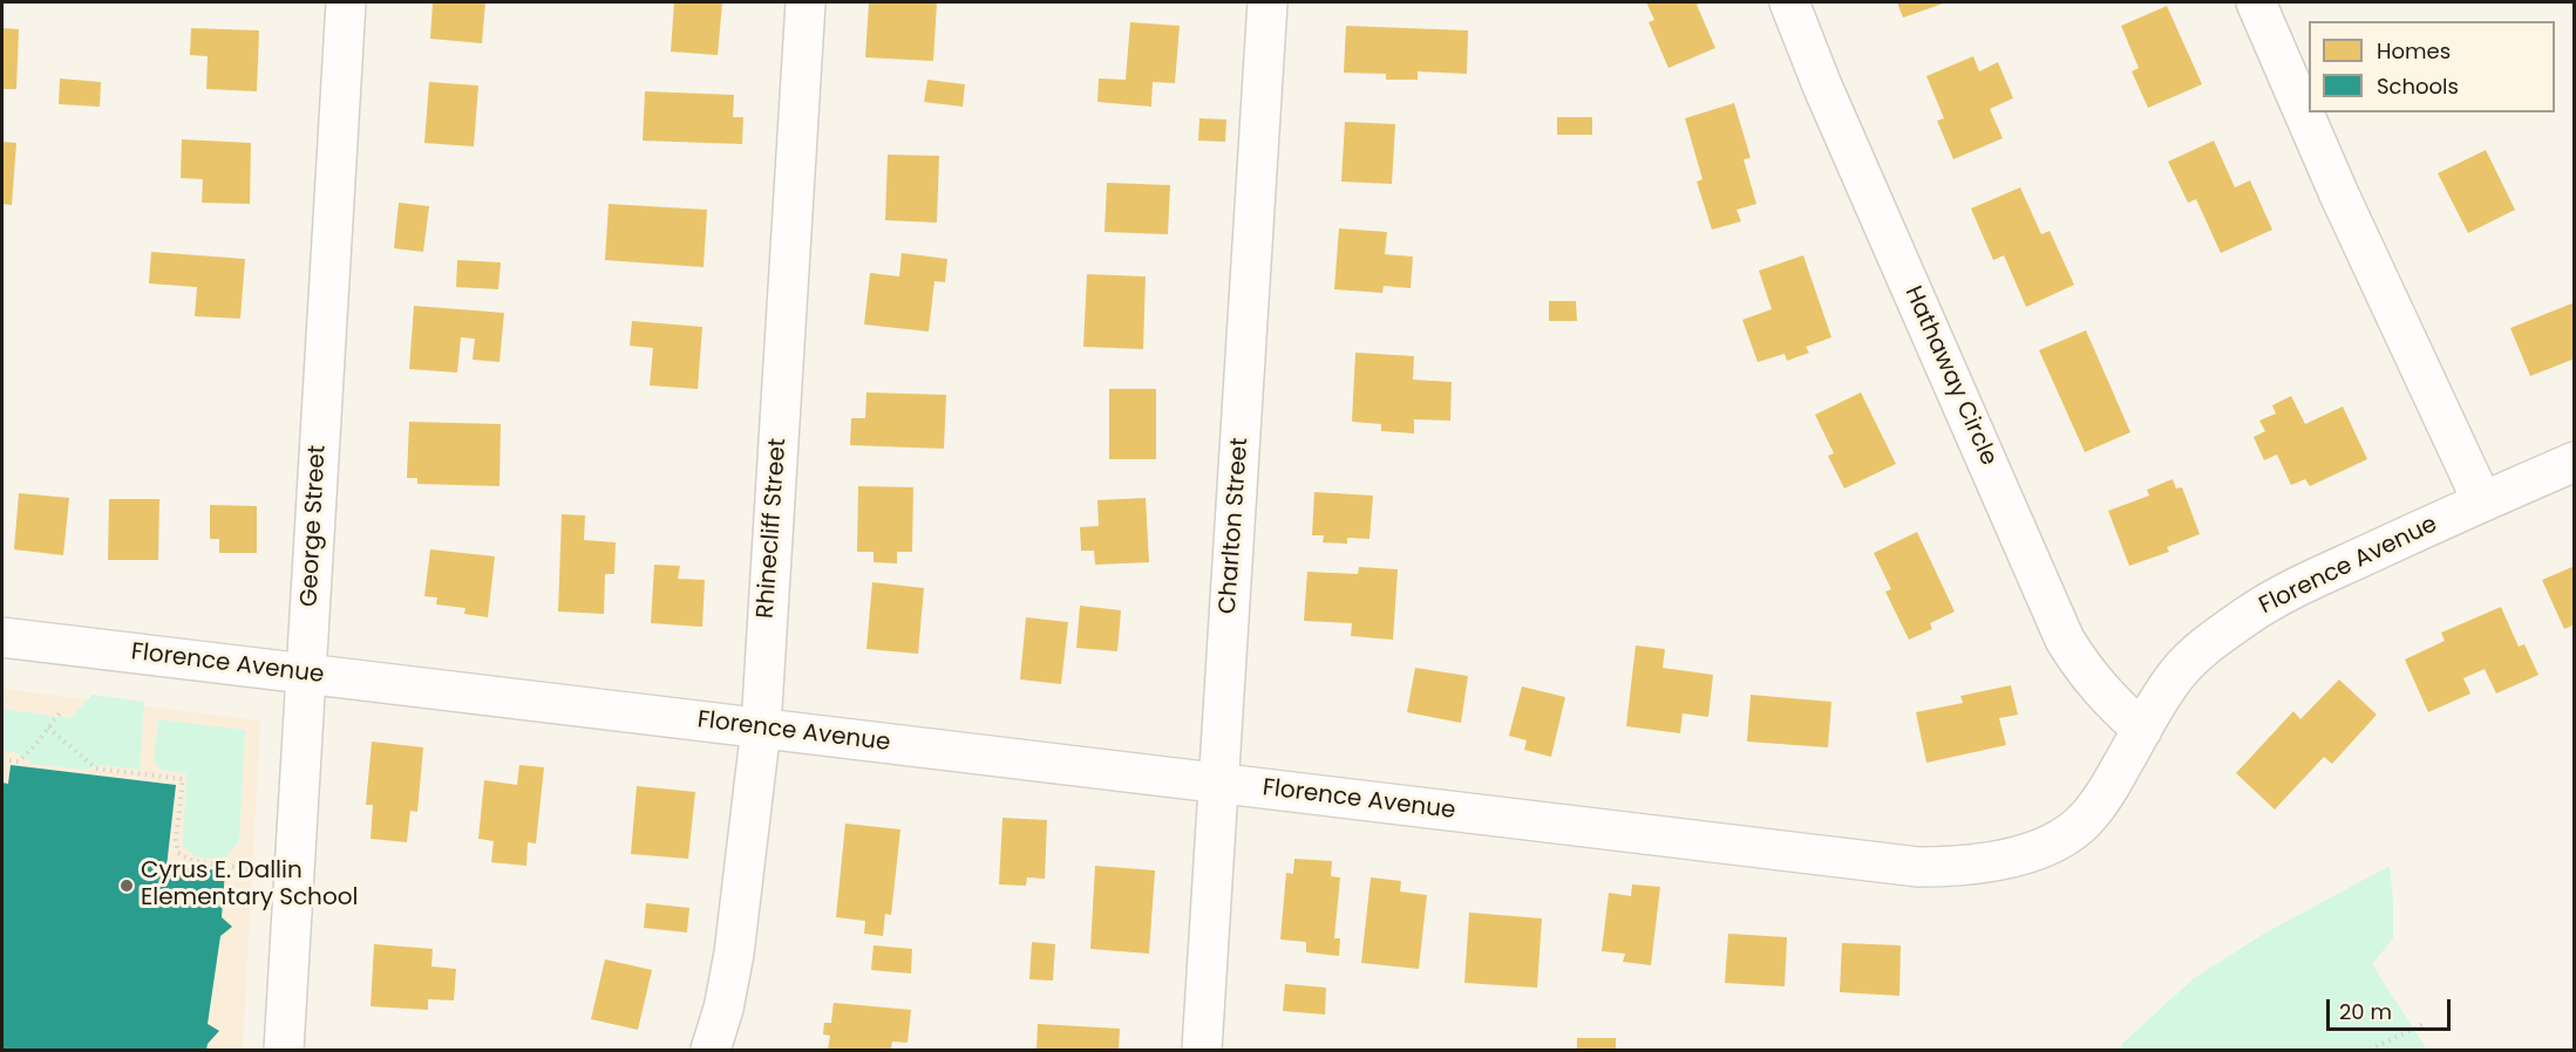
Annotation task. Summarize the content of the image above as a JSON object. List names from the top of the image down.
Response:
{
  "streets": {
    "street": [
      "Hathaway Circle",
      "George Street",
      "Charlton Street",
      "Rhinecliff Street",
      "Florence Avenue"
    ]
  },
  "crossings": [
    ["Hathaway Circle", "Florence Avenue"],
    ["George Street", "Florence Avenue"],
    ["Charlton Street", "Florence Avenue"],
    ["Rhinecliff Street", "Florence Avenue"]
  ],
  "places": ["Cyrus E. Dallin Elementary School"],
  "legend": ["Homes", "Schools"],
  "scale_bar": "20 m"
}
